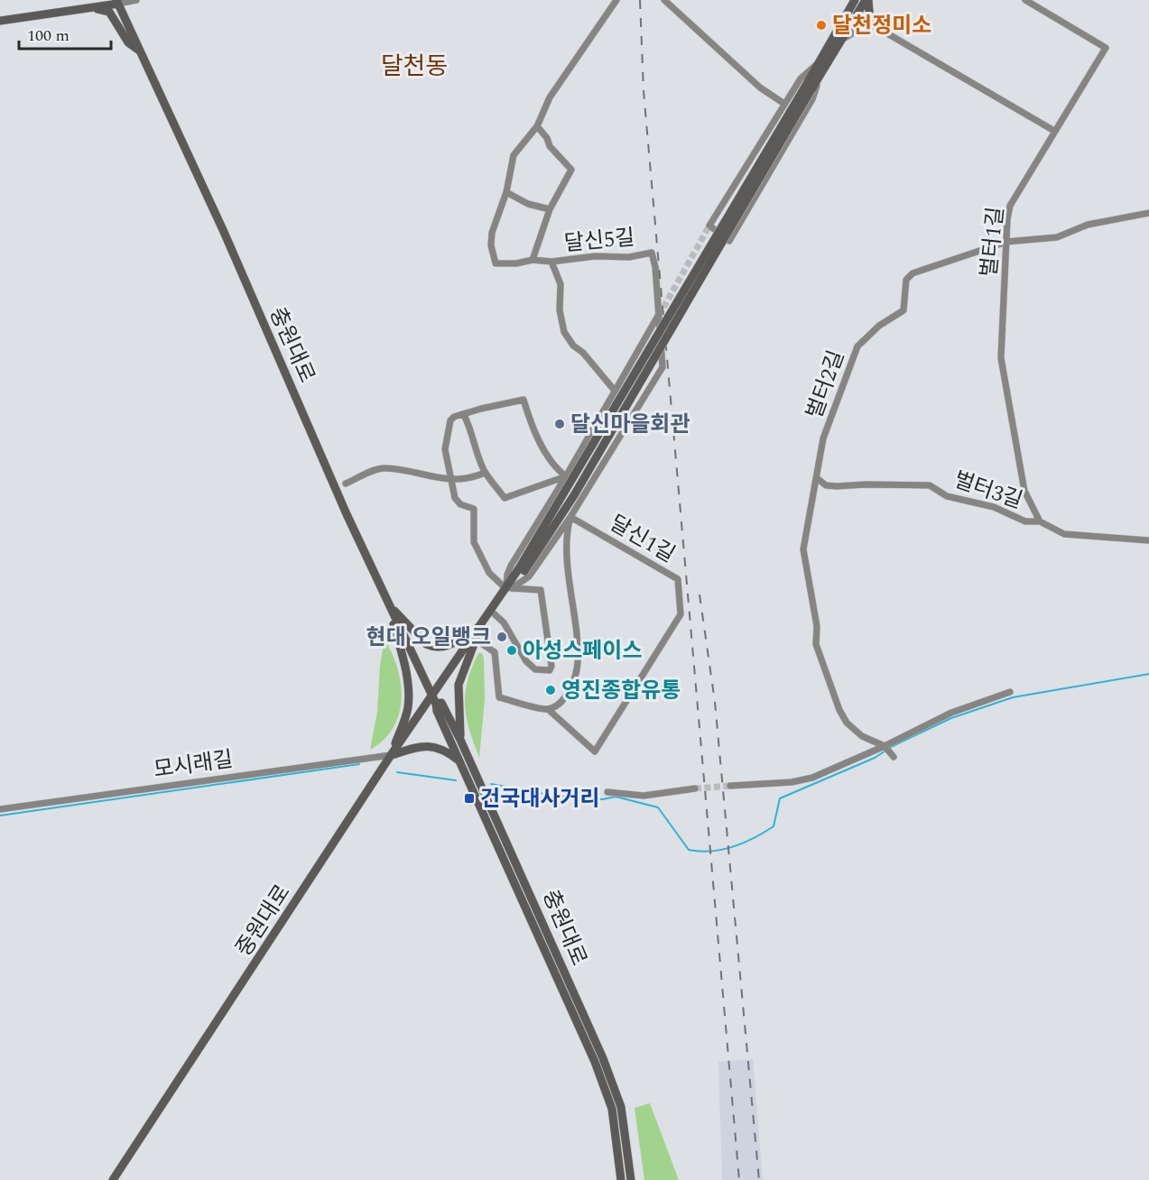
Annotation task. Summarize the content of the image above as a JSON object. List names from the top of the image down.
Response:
{
  "streets": {
    "street": [
      "달신5길",
      "벌터1길",
      "충원대로",
      "벌터2길",
      "벌터3길",
      "달신1길",
      "모시래길",
      "중원대로"
    ]
  },
  "crossings": [
    ["벌터1길", "벌터2길"],
    ["벌터1길", "벌터3길"],
    ["충원대로", "중원대로"],
    ["벌터2길", "벌터3길"],
    ["달신1길", "중원대로"],
    ["모시래길", "중원대로"]
  ],
  "districts": ["달천동"],
  "places": {
    "other": [
      "달천정미소",
      "달신마을회관",
      "현대 오일뱅크",
      "아성스페이스",
      "영진종합유통"
    ],
    "transit": ["건국대사거리"]
  },
  "scale_bar": "100 m"
}
